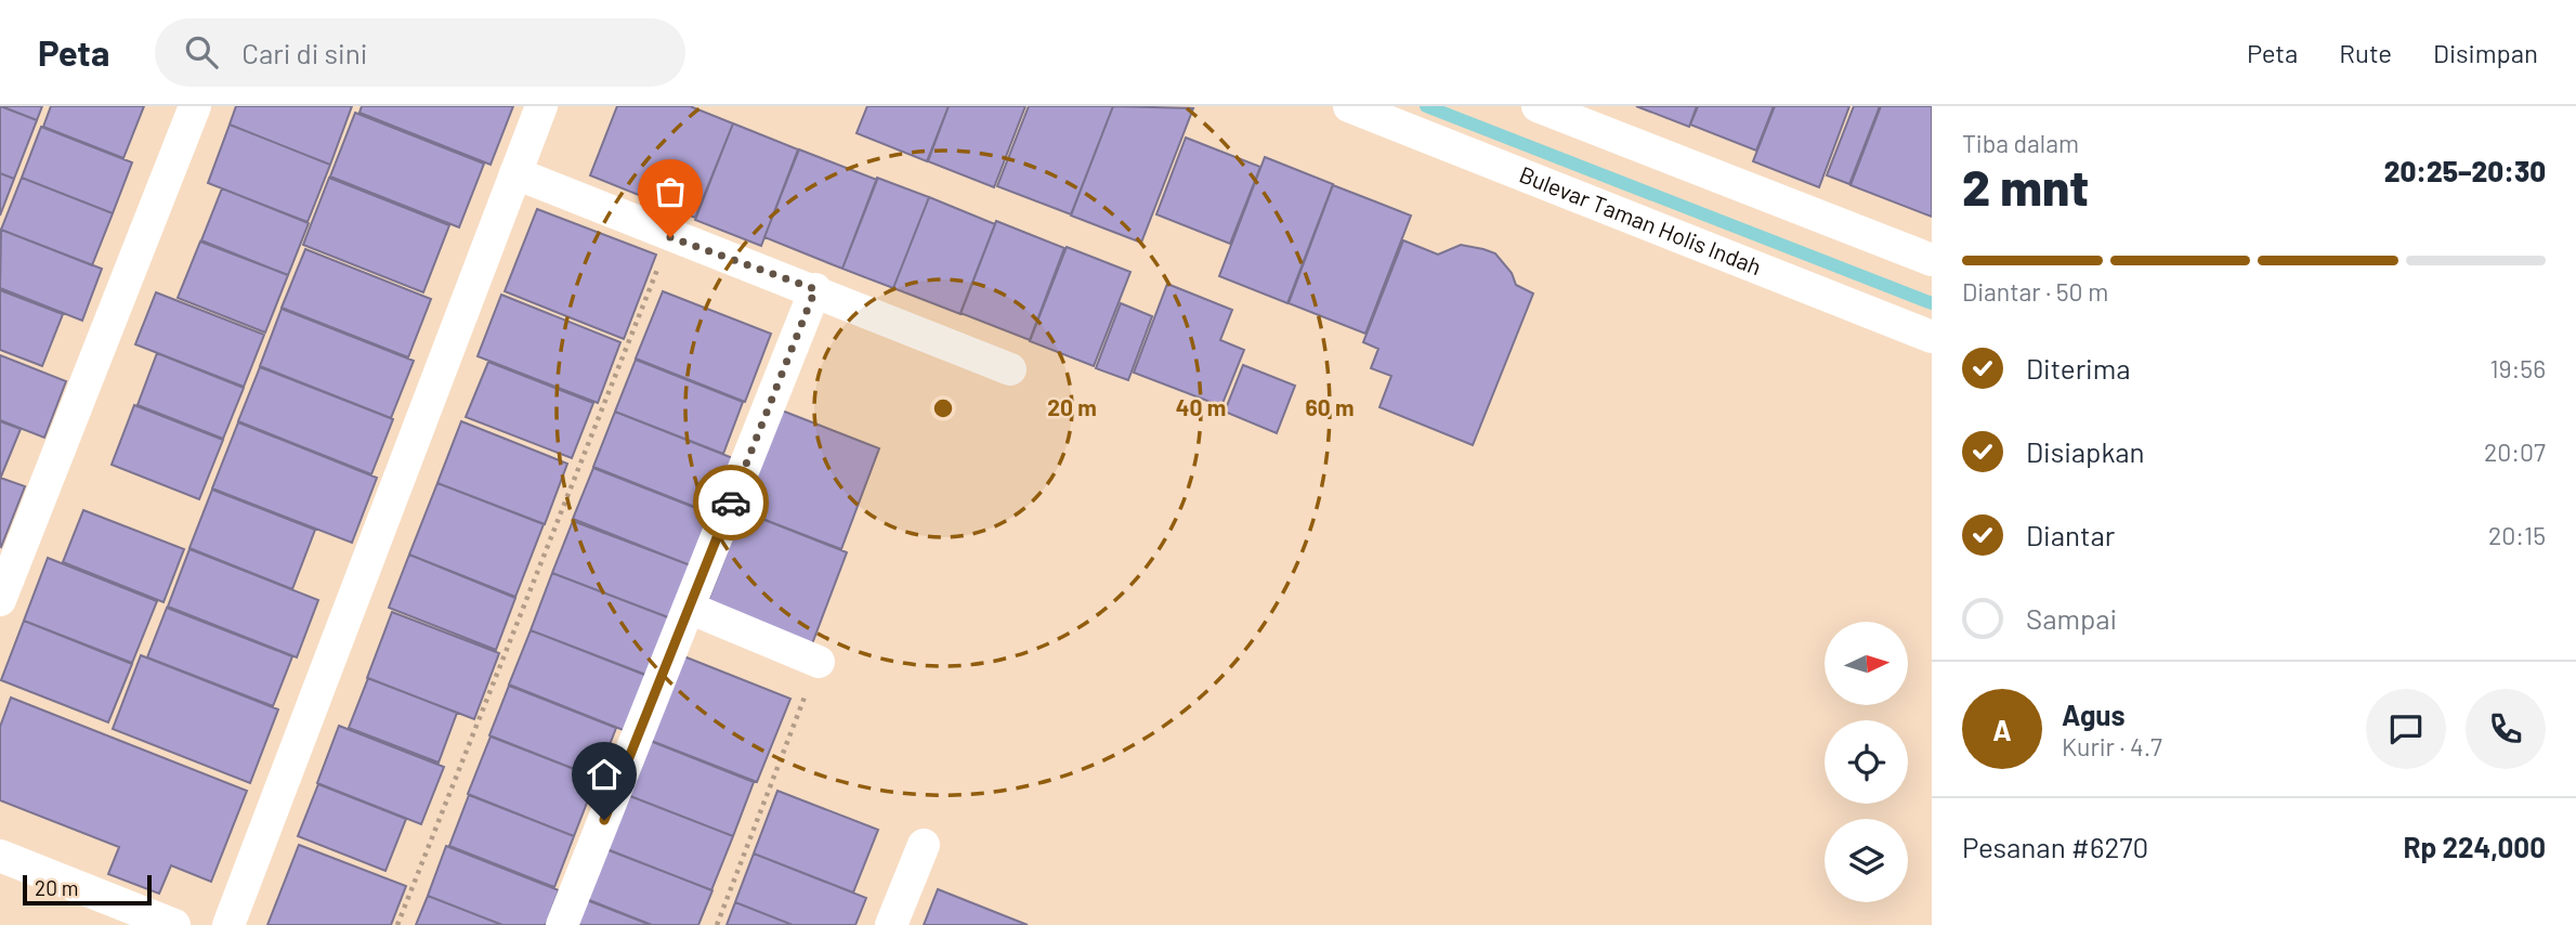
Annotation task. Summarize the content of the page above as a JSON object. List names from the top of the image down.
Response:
{
  "streets": {
    "street": ["Bulevar Taman Holis Indah"]
  },
  "scale_bar": "20 m",
  "north": "right",
  "page": {
    "header": "Peta",
    "search": "Cari di sini",
    "nav": ["Peta", "Rute", "Disimpan"],
    "heading": ["2 mnt", "Tiba dalam", "20:25–20:30"],
    "panel": [
      "Agus",
      "Kurir · 4.7",
      "Pesanan #6270",
      "Rp 224,000"
    ],
    "bar": "Diantar · 50 m",
    "list": [
      ["Diterima", "19:56"],
      ["Disiapkan", "20:07"],
      ["Diantar", "20:15"],
      "Sampai"
    ],
    "round": "A",
    "scale": "20 m"
  },
  "rings": ["20 m", "40 m", "60 m"]
}
